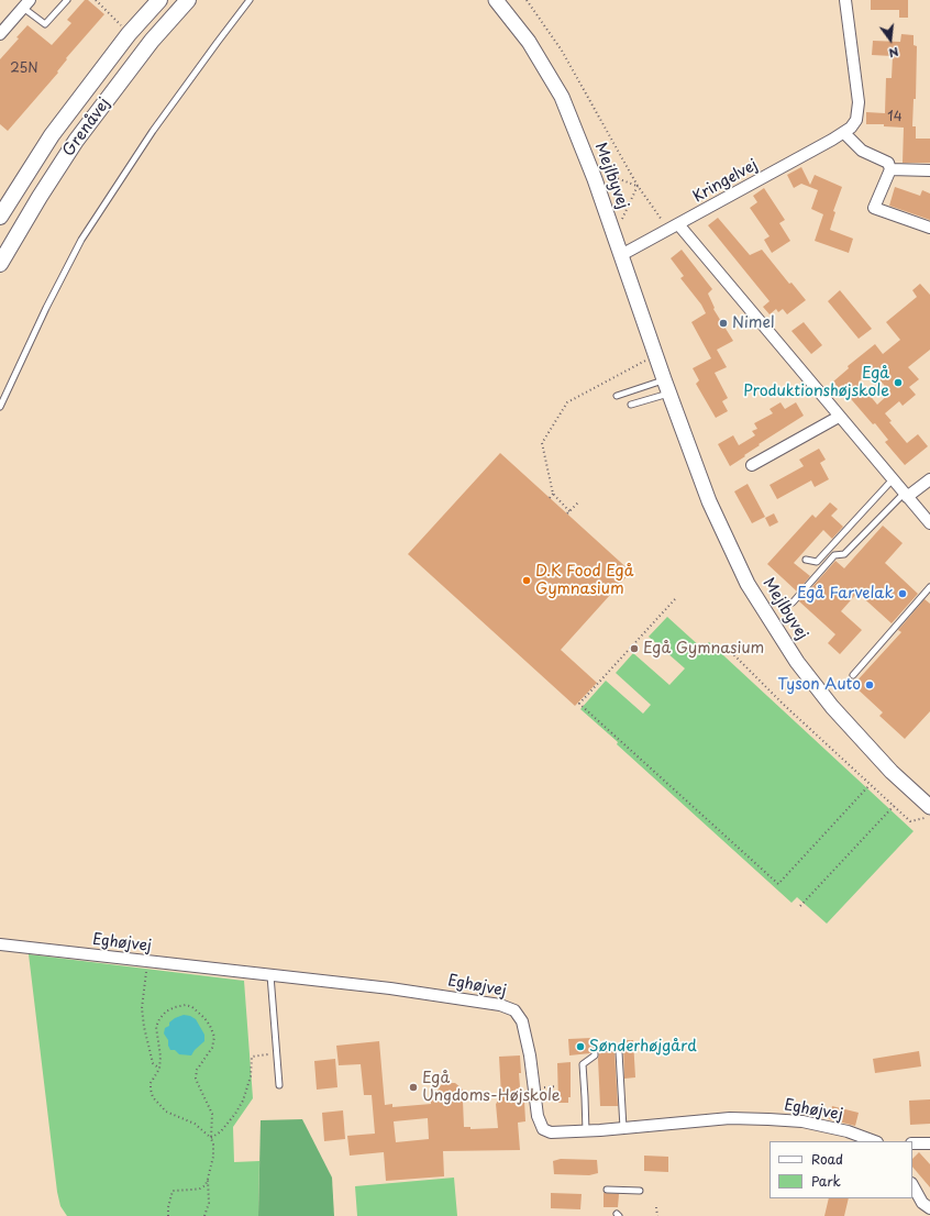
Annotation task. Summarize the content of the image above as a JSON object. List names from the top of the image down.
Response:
{
  "streets": {
    "main road": ["Grenåvej"],
    "street": ["Mejlbyvej", "Kringelvej", "Eghøjvej"]
  },
  "crossings": [
    ["Mejlbyvej", "Kringelvej"]
  ],
  "places": [
    "Nimel",
    "Egå Produktionshøjskole",
    "D.K Food Egå Gymnasium",
    "Egå Farvelak",
    "Egå Gymnasium",
    "Tyson Auto",
    "Sønderhøjgård",
    "Egå Ungdoms-Højskole"
  ],
  "house_numbers": ["25N", "14"],
  "legend": ["Road", "Park"],
  "north": "bottom"
}
